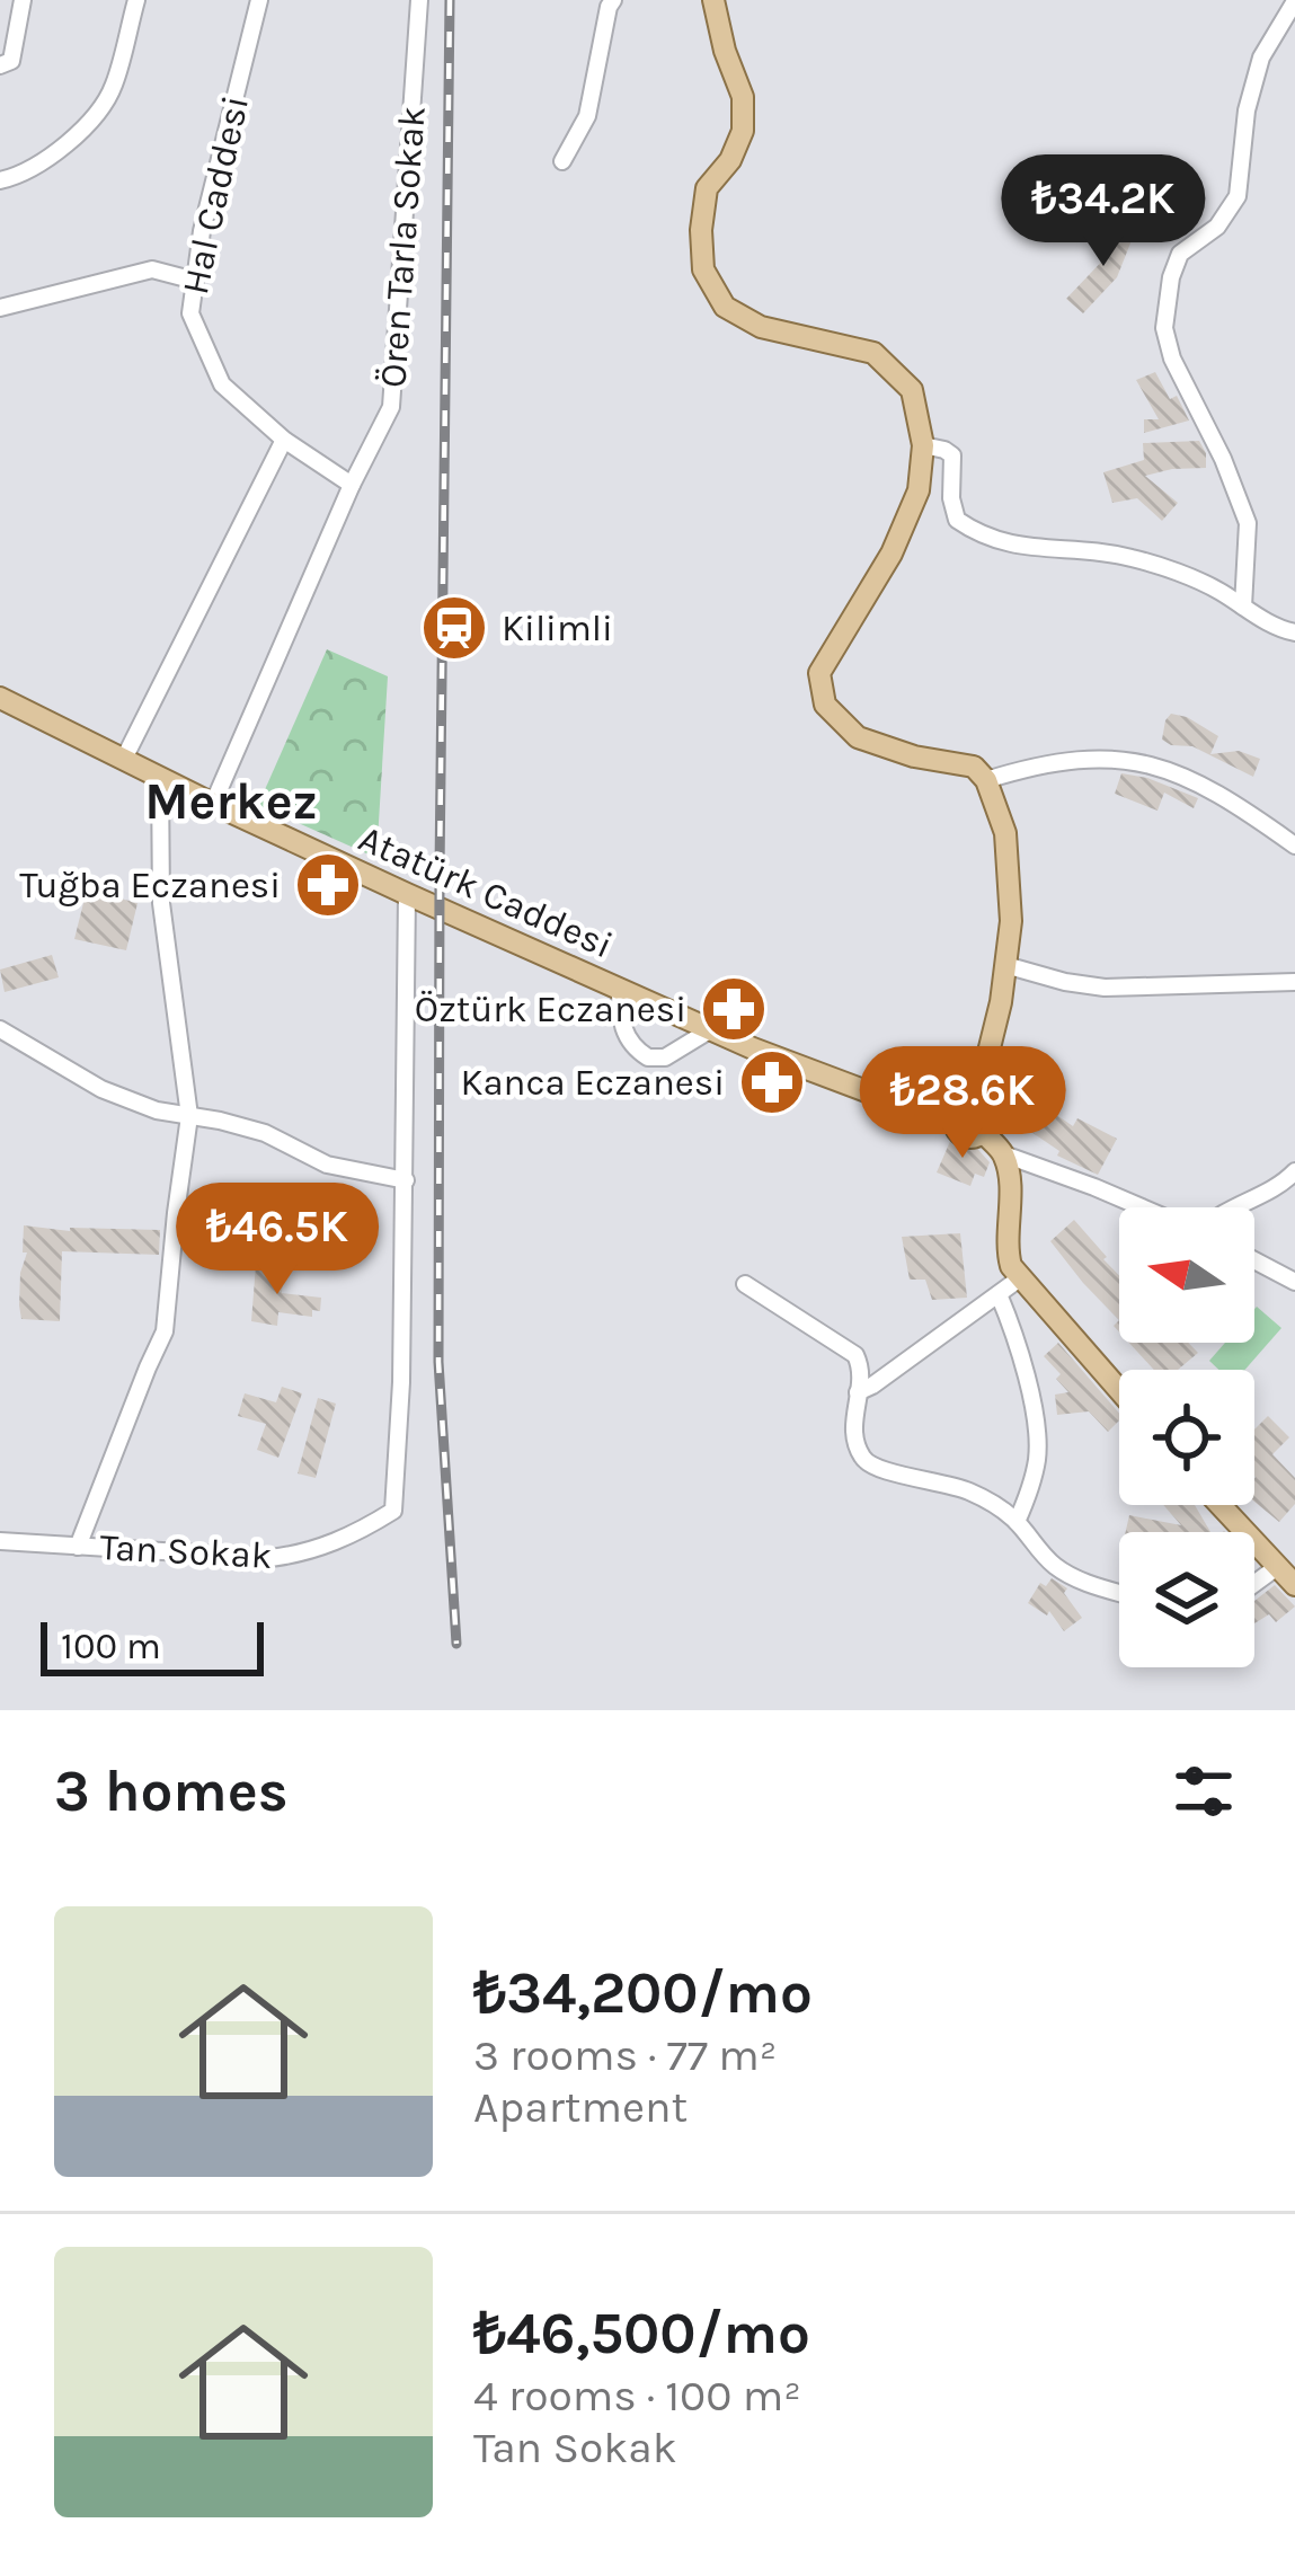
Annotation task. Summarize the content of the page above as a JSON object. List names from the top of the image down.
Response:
{
  "streets": {
    "main road": ["Atatürk Caddesi"],
    "street": ["Hal Caddesi", "Ören Tarla Sokak", "Tan Sokak"]
  },
  "crossings": [
    ["Hal Caddesi", "Ören Tarla Sokak"],
    ["Ören Tarla Sokak", "Atatürk Caddesi"],
    ["Atatürk Caddesi", "Tan Sokak"]
  ],
  "districts": ["Merkez"],
  "places": {
    "station": ["Kilimli"],
    "pharmacy": ["Tuğba Eczanesi", "Öztürk Eczanesi", "Kanca Eczanesi"]
  },
  "scale_bar": "100 m",
  "north": "left",
  "page": {
    "price": ["₺34.2K", "₺28.6K", "₺46.5K"],
    "scale": "100 m",
    "heading": "3 homes",
    "list": [
      {
        "name": "₺34,200/mo",
        "note": "3 rooms · 77 m² · Apartment"
      },
      {
        "name": "₺46,500/mo",
        "note": "4 rooms · 100 m² · Tan Sokak"
      }
    ]
  }
}
